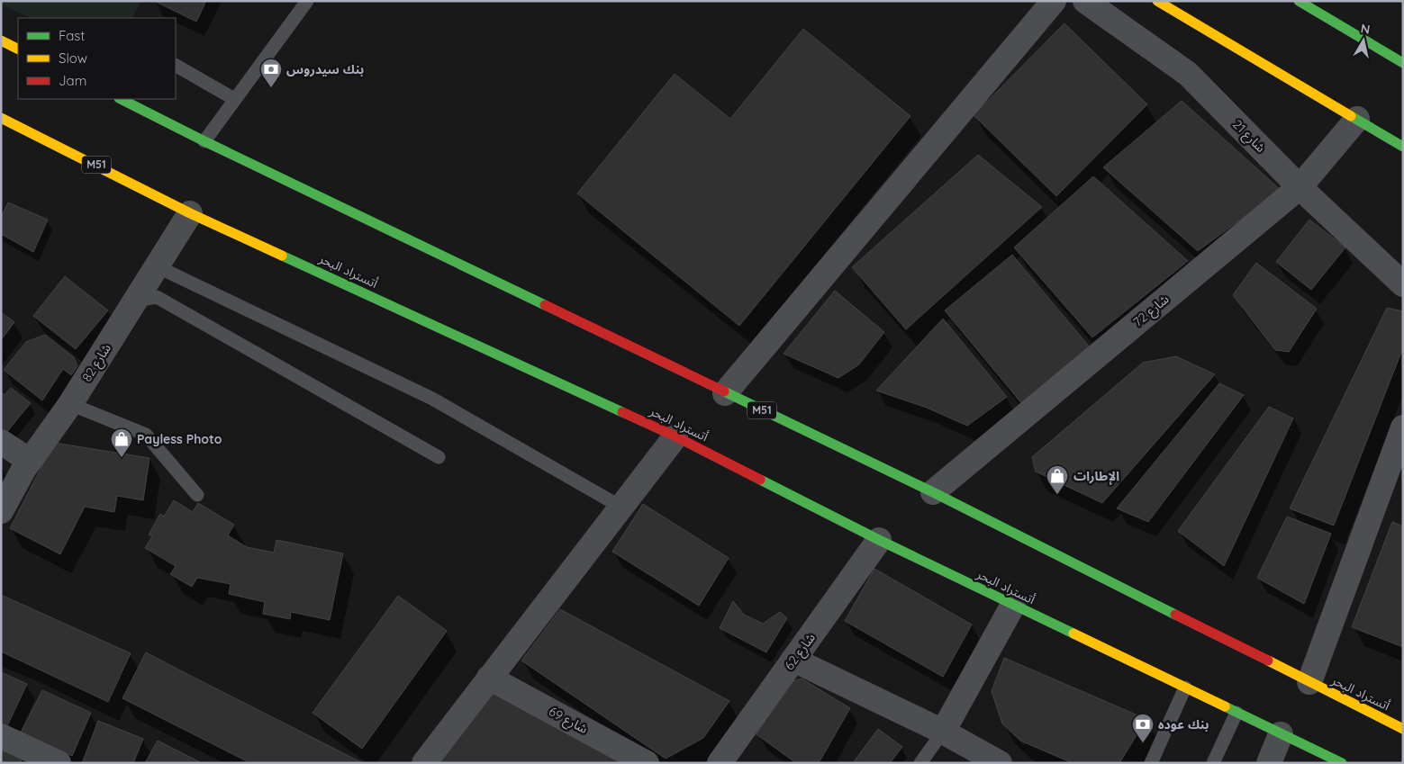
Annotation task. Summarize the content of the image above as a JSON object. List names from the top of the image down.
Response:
{
  "streets": {
    "main road": ["M51", "أتستراد البحر"],
    "street": [
      "شارع 21",
      "شارع 72",
      "شارع 82",
      "شارع 62",
      "شارع 69"
    ]
  },
  "crossings": [
    ["شارع 21", "شارع 72"],
    ["أتستراد البحر", "شارع 72"],
    ["أتستراد البحر", "شارع 82"],
    ["أتستراد البحر", "شارع 62"]
  ],
  "places": {
    "bank": ["بنك سيدروس", "بنك عوده"],
    "shop": ["Payless Photo", "الإطارات"]
  },
  "legend": ["Fast", "Slow", "Jam"],
  "north": "top"
}
